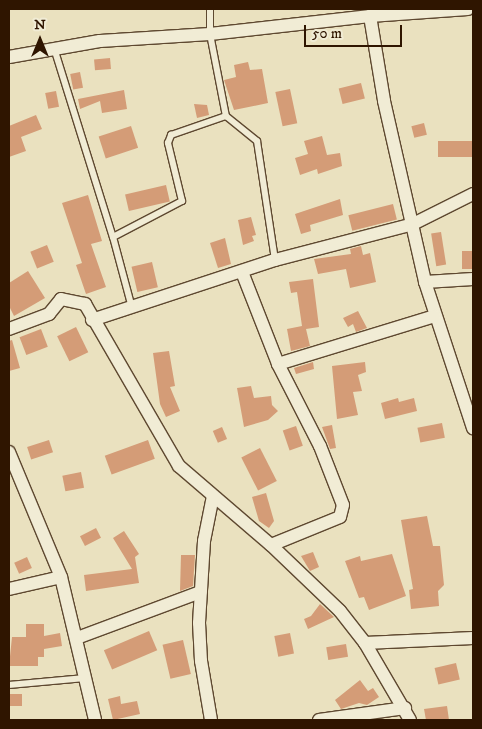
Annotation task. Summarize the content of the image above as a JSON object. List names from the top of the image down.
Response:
{
  "scale_bar": "50 m",
  "north": "top"
}
